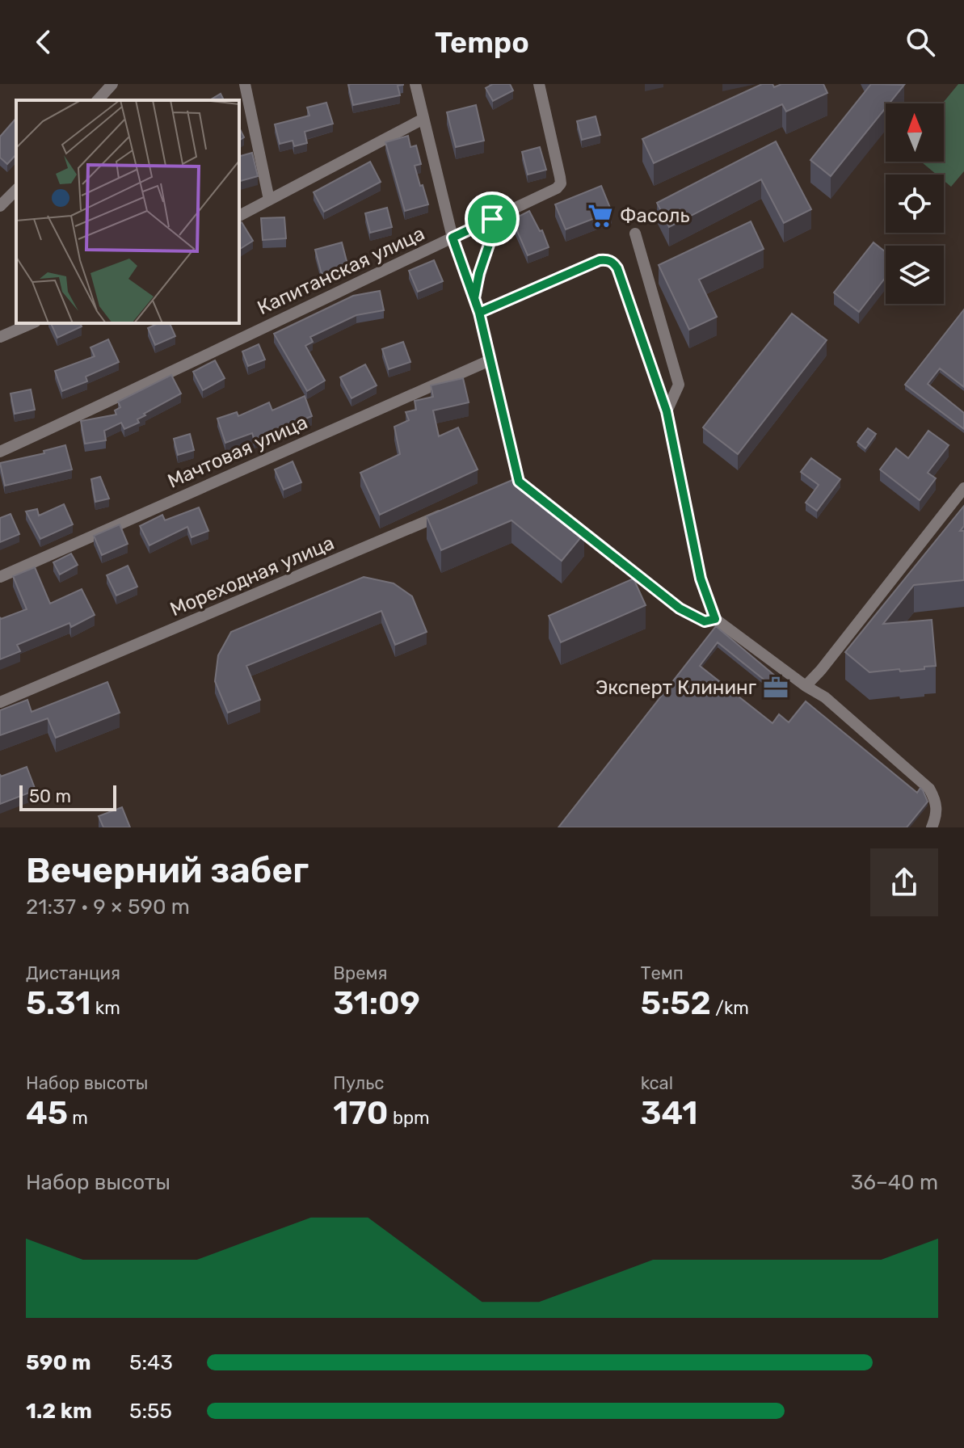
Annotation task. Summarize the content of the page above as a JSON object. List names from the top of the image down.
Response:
{
  "streets": {
    "street": ["Капитанская улица", "Мачтовая улица", "Мореходная улица"]
  },
  "places": {
    "supermarket": ["Фасоль"],
    "office": ["Эксперт Клининг"]
  },
  "scale_bar": "50 m",
  "north": "top",
  "page": {
    "header": "Tempo",
    "scale": "50 m",
    "heading": ["Вечерний забег", "21:37 · 9 × 590 m"],
    "stats": [
      ["Дистанция", "5.31 km"],
      ["Время", "31:09"],
      ["Темп", "5:52 /km"],
      ["Набор высоты", "45 m"],
      ["Пульс", "170 bpm"],
      ["kcal", "341"]
    ],
    "chart": ["Набор высоты", "36–40 m"],
    "list": [
      {
        "name": "590 m",
        "note": "5:43"
      },
      {
        "name": "1.2 km",
        "note": "5:55"
      }
    ]
  }
}
